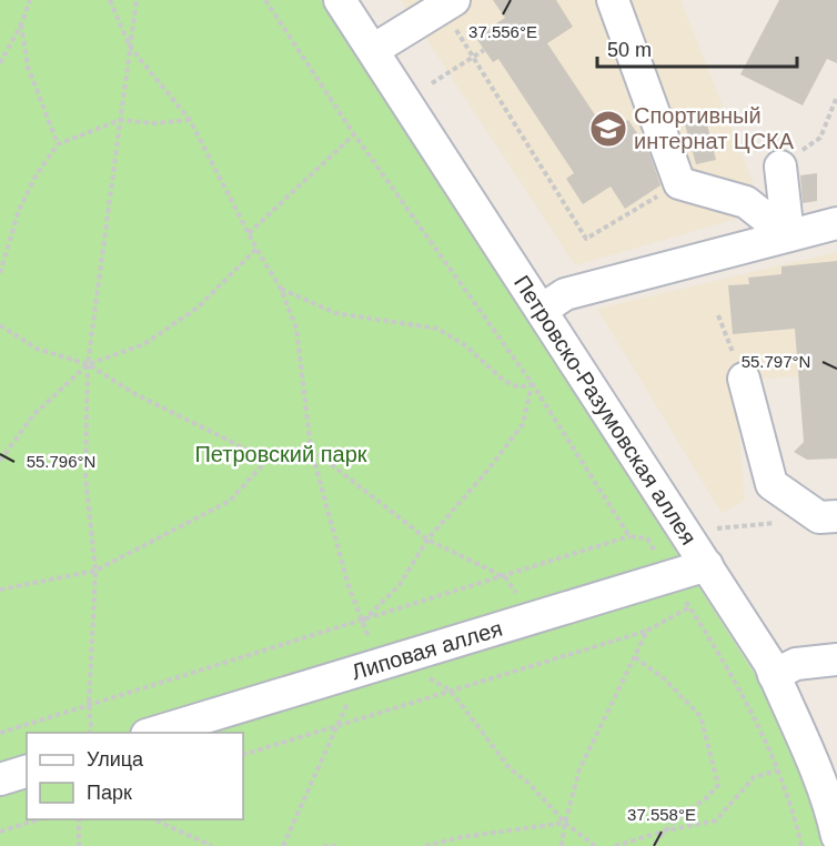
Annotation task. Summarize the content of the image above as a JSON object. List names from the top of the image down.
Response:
{
  "streets": {
    "street": ["Петровско-Разумовская аллея", "Липовая аллея"]
  },
  "crossings": [
    ["Петровско-Разумовская аллея", "Липовая аллея"]
  ],
  "parks": ["Петровский парк"],
  "places": {
    "school or university": ["Спортивный интернат ЦСКА"]
  },
  "legend": ["Улица", "Парк"],
  "scale_bar": "50 m",
  "coordinates": [
    "37.556°E",
    "55.797°N",
    "55.796°N",
    "37.558°E"
  ]
}
